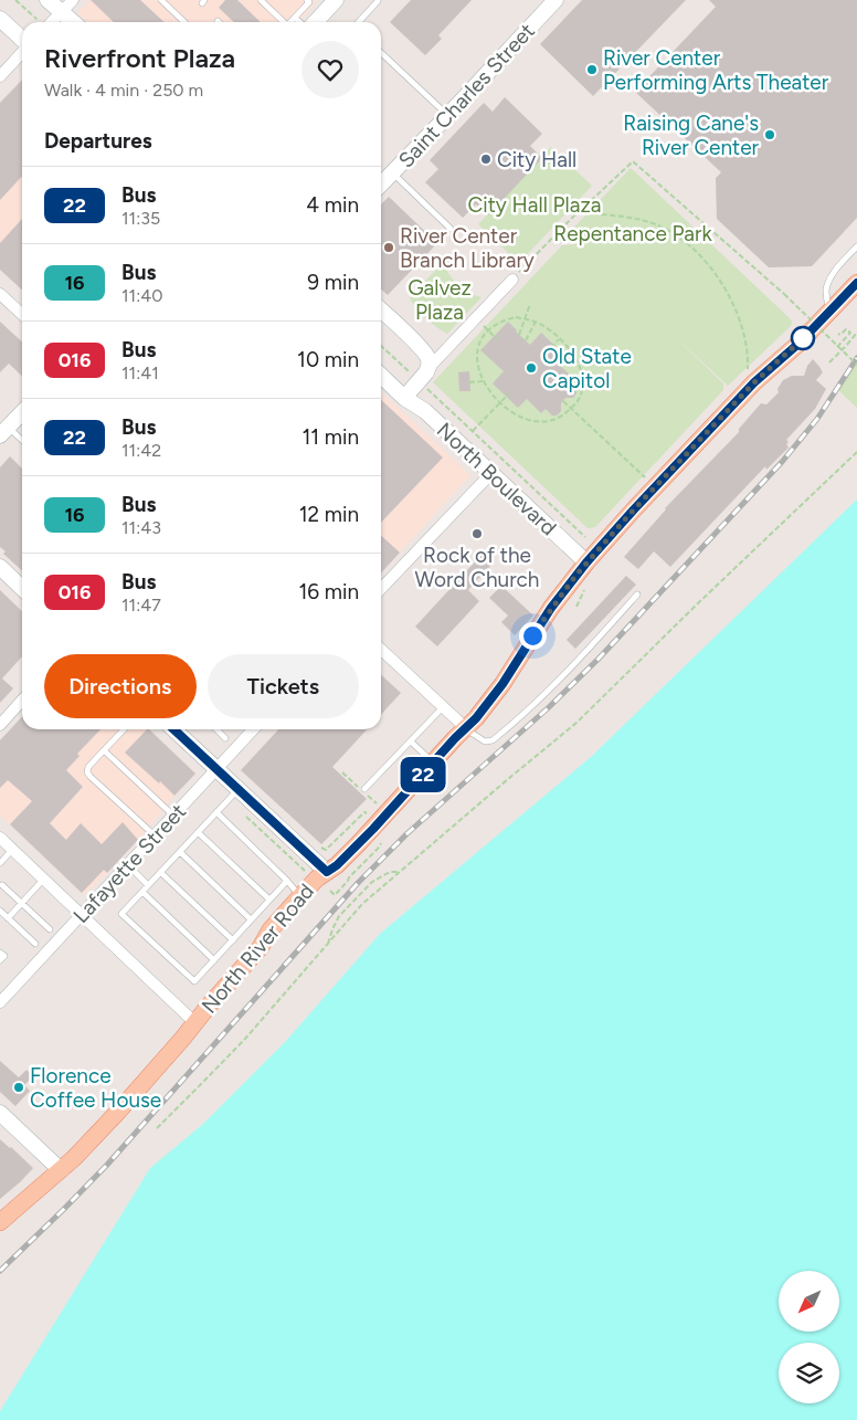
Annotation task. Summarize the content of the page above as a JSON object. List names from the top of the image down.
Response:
{
  "streets": {
    "main road": ["North River Road"],
    "street": ["Saint Charles Street", "North Boulevard", "Lafayette Street"]
  },
  "crossings": [
    ["North Boulevard", "North River Road"]
  ],
  "parks": ["City Hall Plaza", "Repentance Park", "Galvez Plaza"],
  "places": [
    "River Center Performing Arts Theater",
    "Raising Cane's River Center",
    "City Hall",
    "River Center Branch Library",
    "Old State Capitol",
    "Rock of the Word Church",
    "Florence Coffee House"
  ],
  "lines": ["bus line 22"],
  "north": "bottom left",
  "page": {
    "on_map": "22",
    "heading": [
      ["Riverfront Plaza", "Walk · 4 min · 250 m"],
      "Departures"
    ],
    "list": [
      {
        "mark": "22",
        "name": "Bus",
        "note": "11:35",
        "value": "4 min"
      },
      {
        "mark": "16",
        "name": "Bus",
        "note": "11:40",
        "value": "9 min"
      },
      {
        "mark": "016",
        "name": "Bus",
        "note": "11:41",
        "value": "10 min"
      },
      {
        "mark": "22",
        "name": "Bus",
        "note": "11:42",
        "value": "11 min"
      },
      {
        "mark": "16",
        "name": "Bus",
        "note": "11:43",
        "value": "12 min"
      },
      {
        "mark": "016",
        "name": "Bus",
        "note": "11:47",
        "value": "16 min"
      }
    ],
    "buttons": ["Directions", "Tickets"]
  }
}
